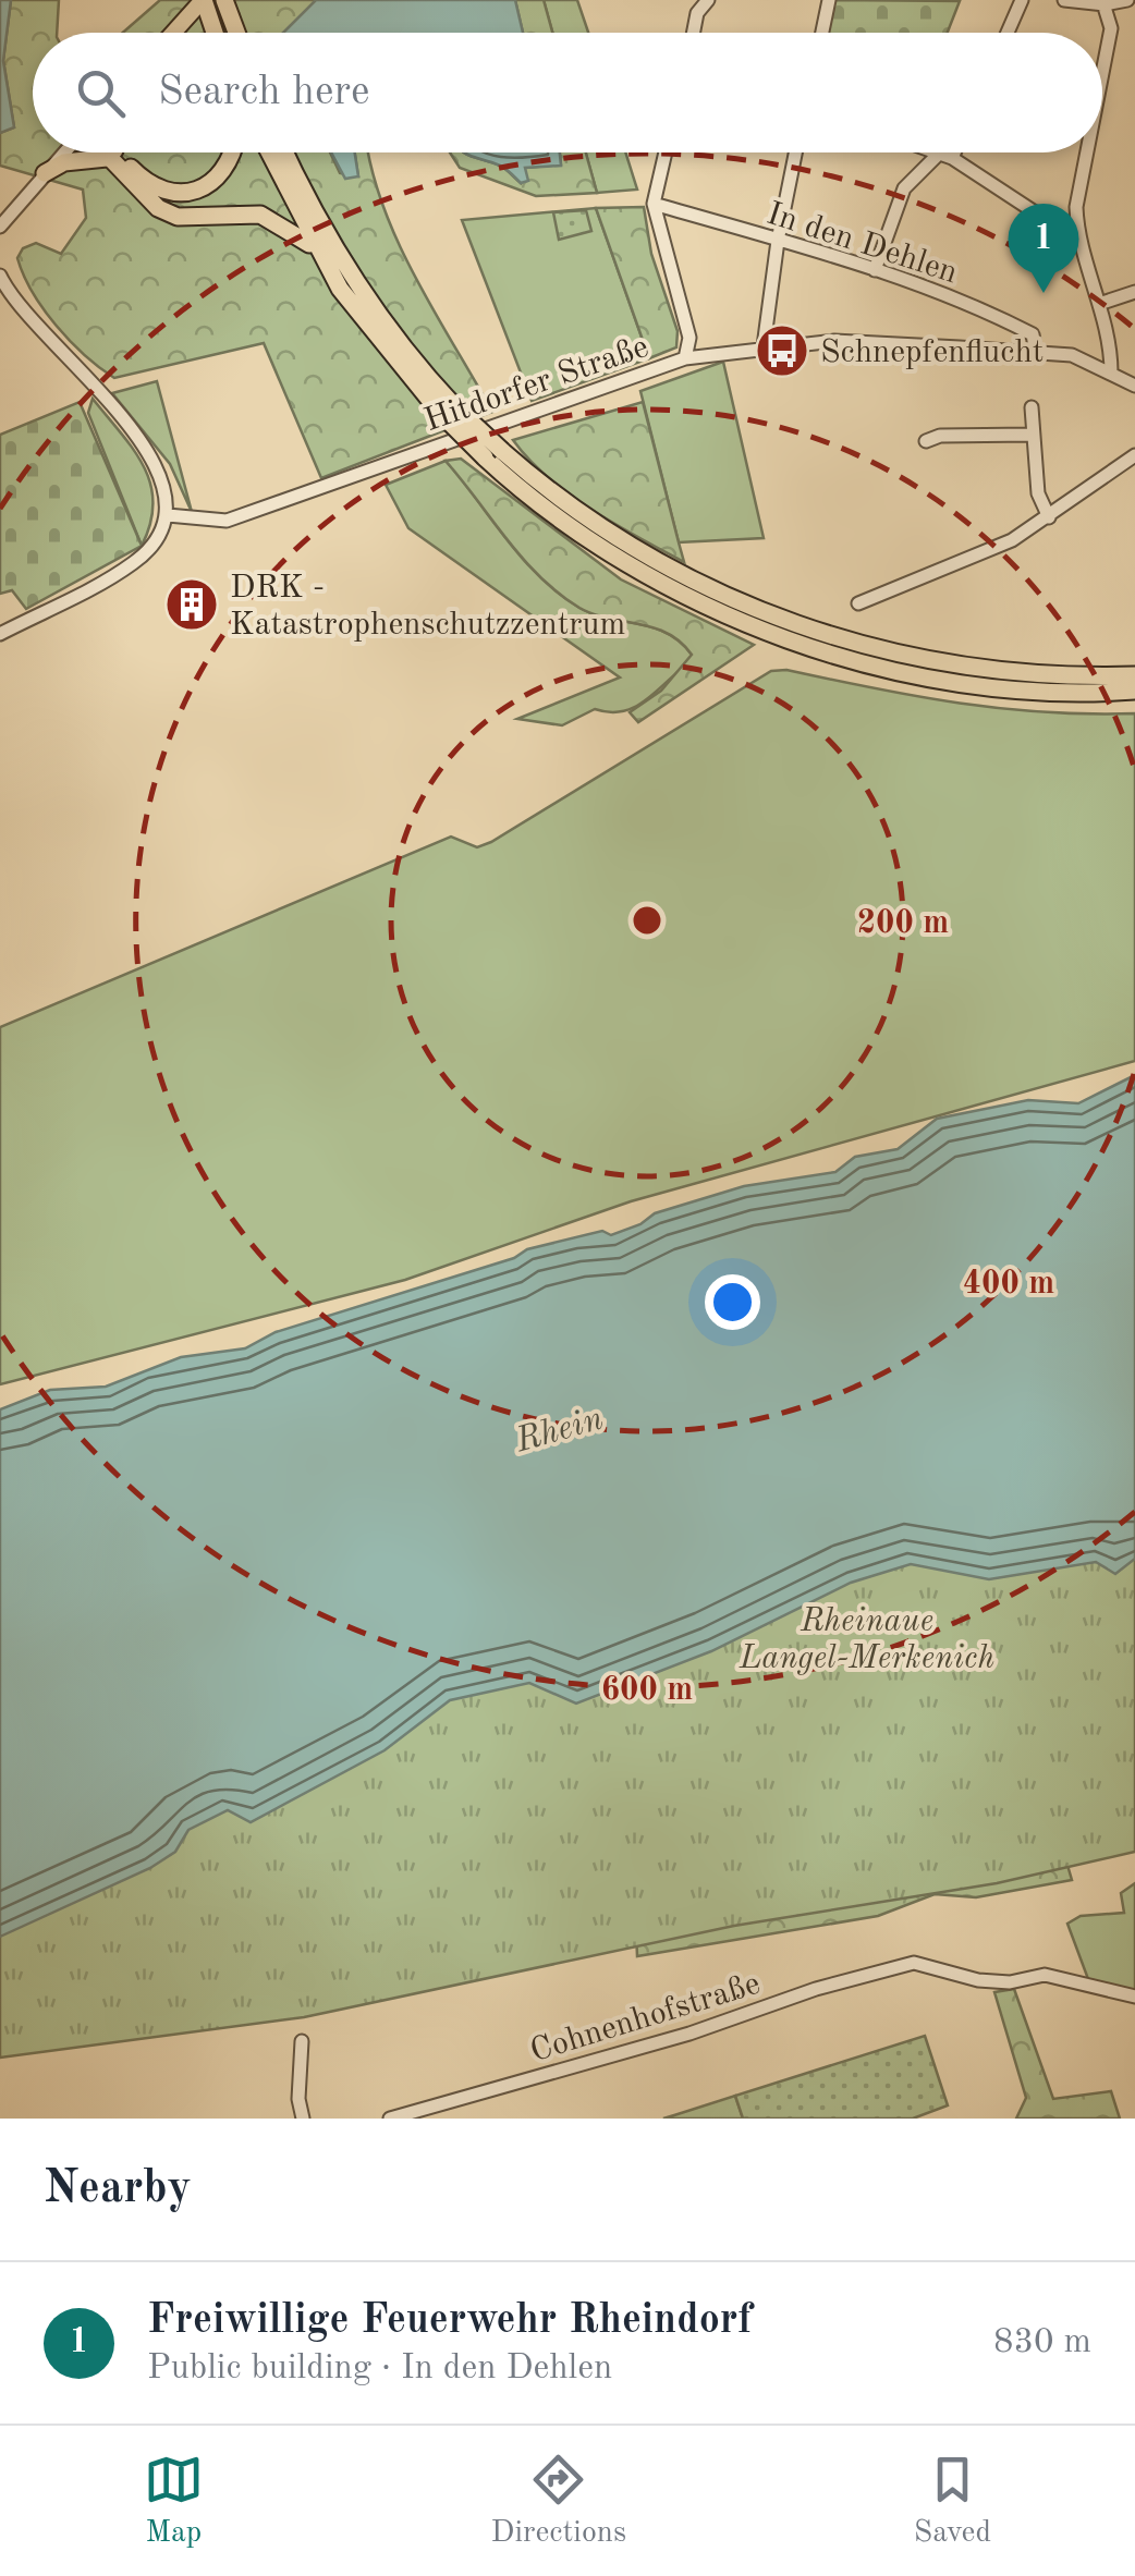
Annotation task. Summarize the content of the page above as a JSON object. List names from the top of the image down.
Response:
{
  "streets": {
    "street": ["In den Dehlen", "Hitdorfer Straße", "Cohnenhofstraße"]
  },
  "crossings": [
    ["In den Dehlen", "Hitdorfer Straße"]
  ],
  "water": ["Rhein"],
  "parks": ["Rheinaue Langel-Merkenich"],
  "places": {
    "bus stop": ["Schnepfenflucht"],
    "building": ["DRK - Katastrophenschutzzentrum"]
  },
  "page": {
    "search": "Search here",
    "pins": "1",
    "heading": "Nearby",
    "list": [
      {
        "mark": "1",
        "name": "Freiwillige Feuerwehr Rheindorf",
        "note": "Public building · In den Dehlen",
        "value": "830 m"
      }
    ],
    "nav": ["Map", "Directions", "Saved"]
  },
  "rings": ["200 m", "400 m", "600 m"]
}
